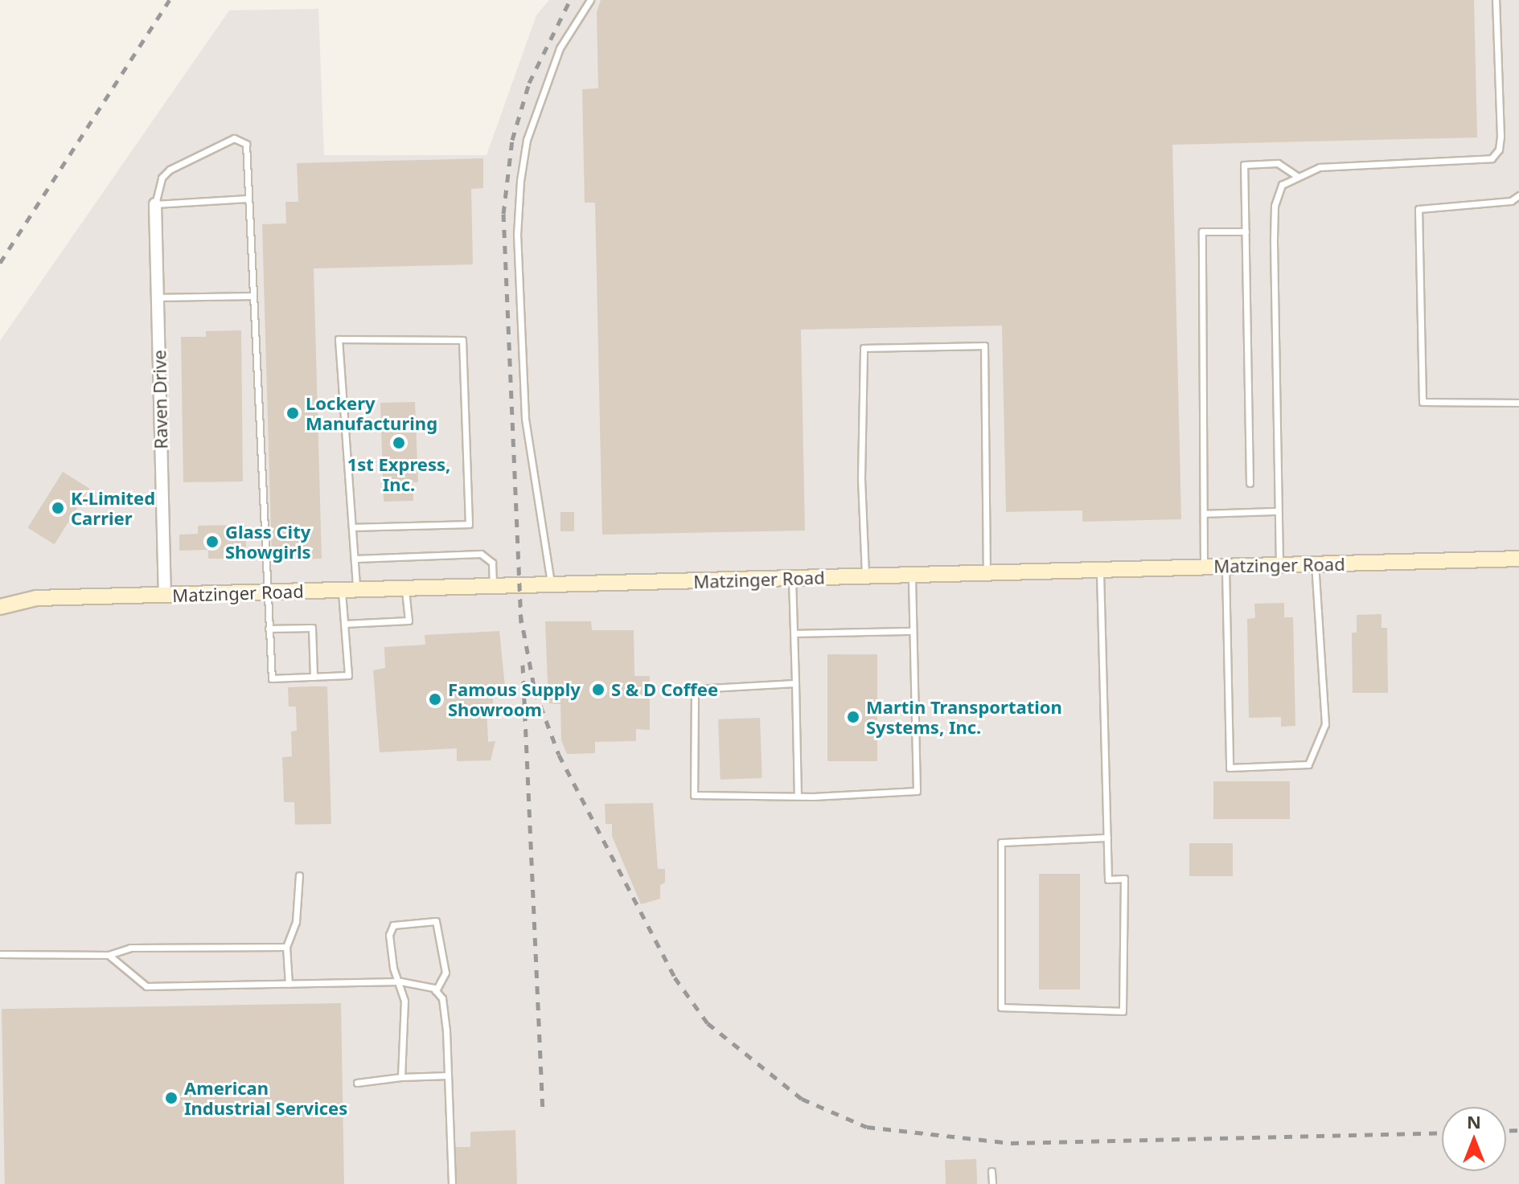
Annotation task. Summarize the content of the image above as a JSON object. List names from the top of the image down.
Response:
{
  "streets": {
    "street": ["Raven Drive", "Matzinger Road"]
  },
  "crossings": [
    ["Raven Drive", "Matzinger Road"]
  ],
  "places": [
    "Lockery Manufacturing",
    "1st Express, Inc.",
    "K-Limited Carrier",
    "Glass City Showgirls",
    "S & D Coffee",
    "Famous Supply Showroom",
    "Martin Transportation Systems, Inc.",
    "American Industrial Services"
  ],
  "north": "top"
}
